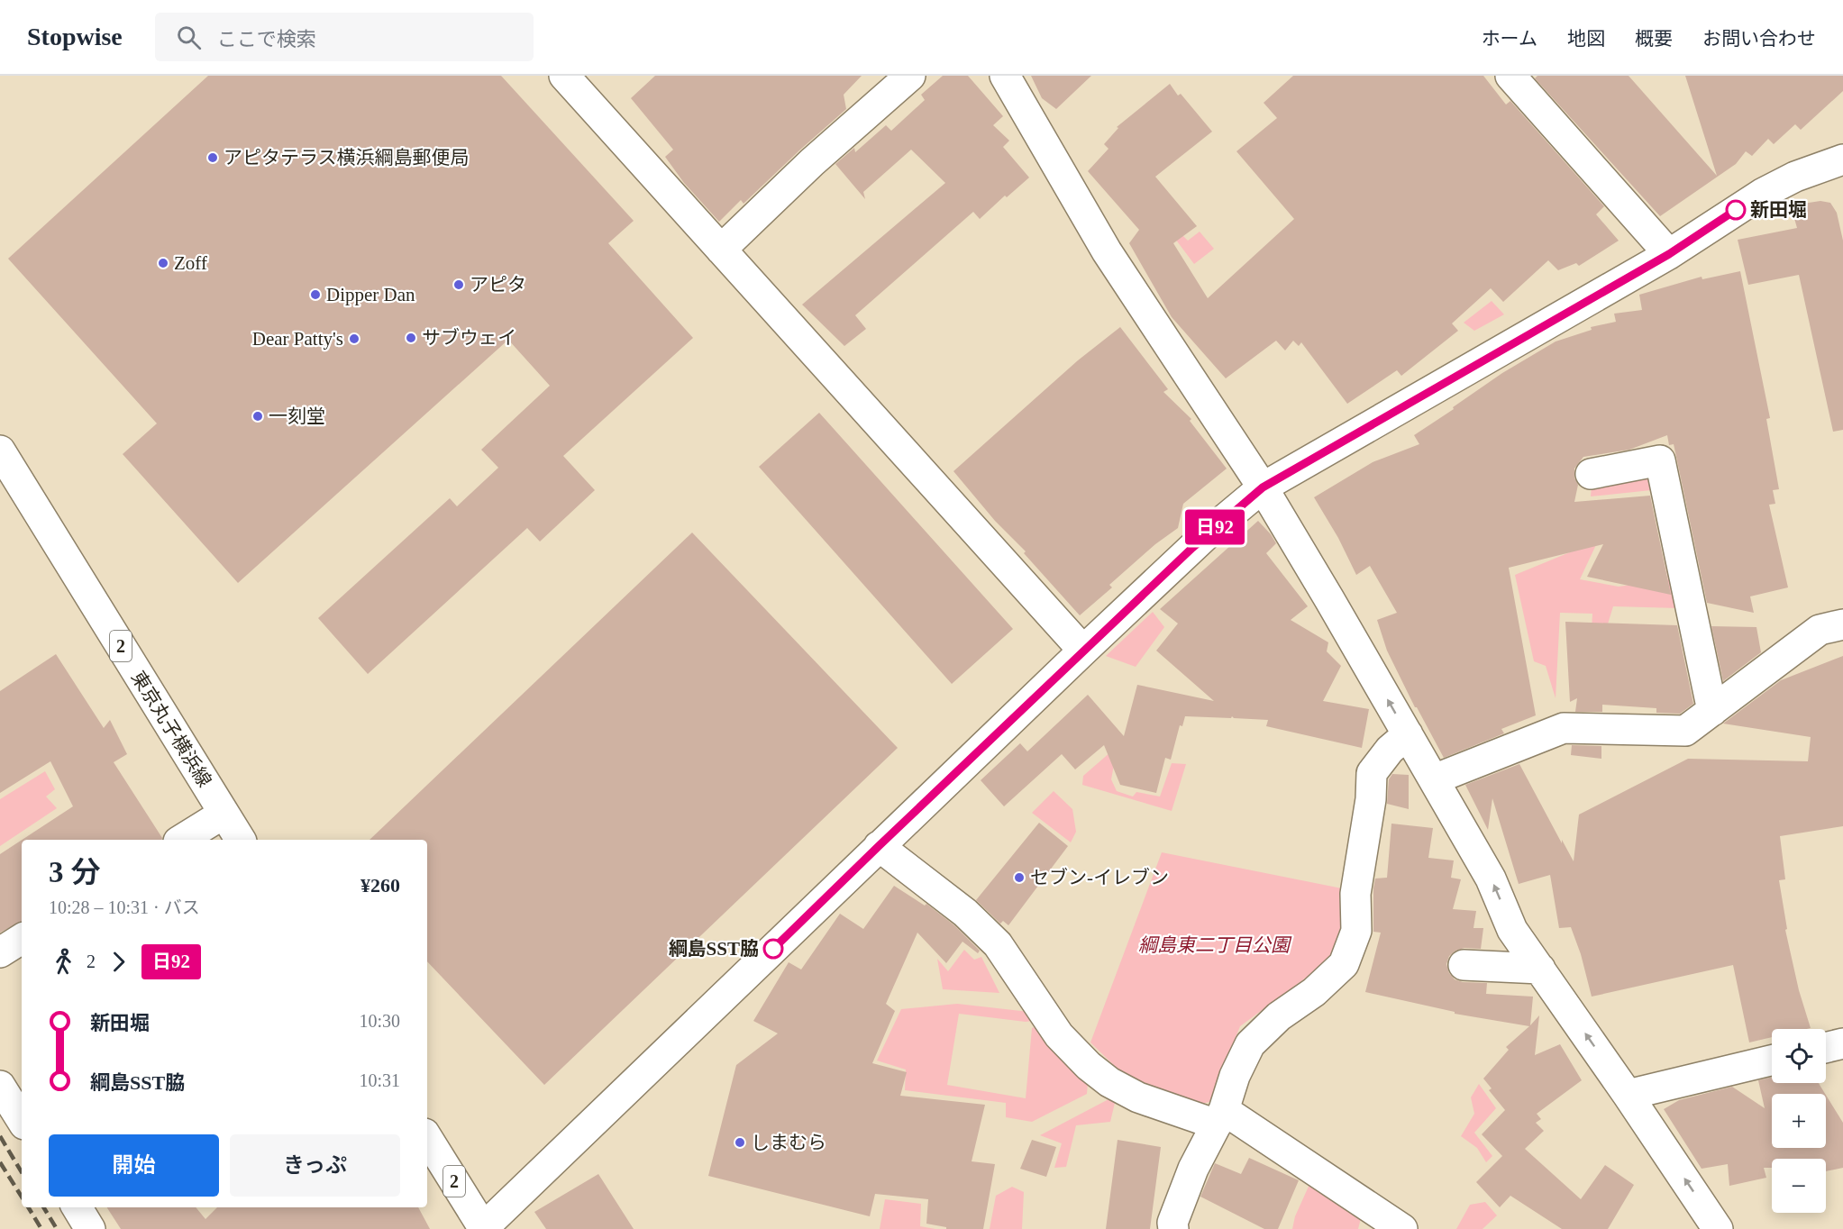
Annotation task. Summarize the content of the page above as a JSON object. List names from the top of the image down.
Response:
{
  "streets": {
    "street": ["2", "東京丸子横浜線"]
  },
  "parks": ["綱島東二丁目公園"],
  "places": [
    "アピタテラス横浜綱島郵便局",
    "新田堀",
    "Zoff",
    "アピタ",
    "Dipper Dan",
    "サブウェイ",
    "Dear Patty's",
    "一刻堂",
    "セブン-イレブン",
    "綱島SST脇",
    "しまむら"
  ],
  "lines": ["bus line 日92"],
  "page": {
    "header": "Stopwise",
    "search": "ここで検索",
    "nav": [
      "ホーム",
      "地図",
      "概要",
      "お問い合わせ"
    ],
    "on_map": "日92",
    "heading": ["3 分", "10:28 – 10:31 · バス", "¥260"],
    "legs": ["2", "日92"],
    "list": [
      {
        "name": "新田堀",
        "value": "10:30"
      },
      {
        "name": "綱島SST脇",
        "value": "10:31"
      }
    ],
    "map_buttons": ["+", "−"],
    "buttons": ["開始", "きっぷ"]
  }
}
